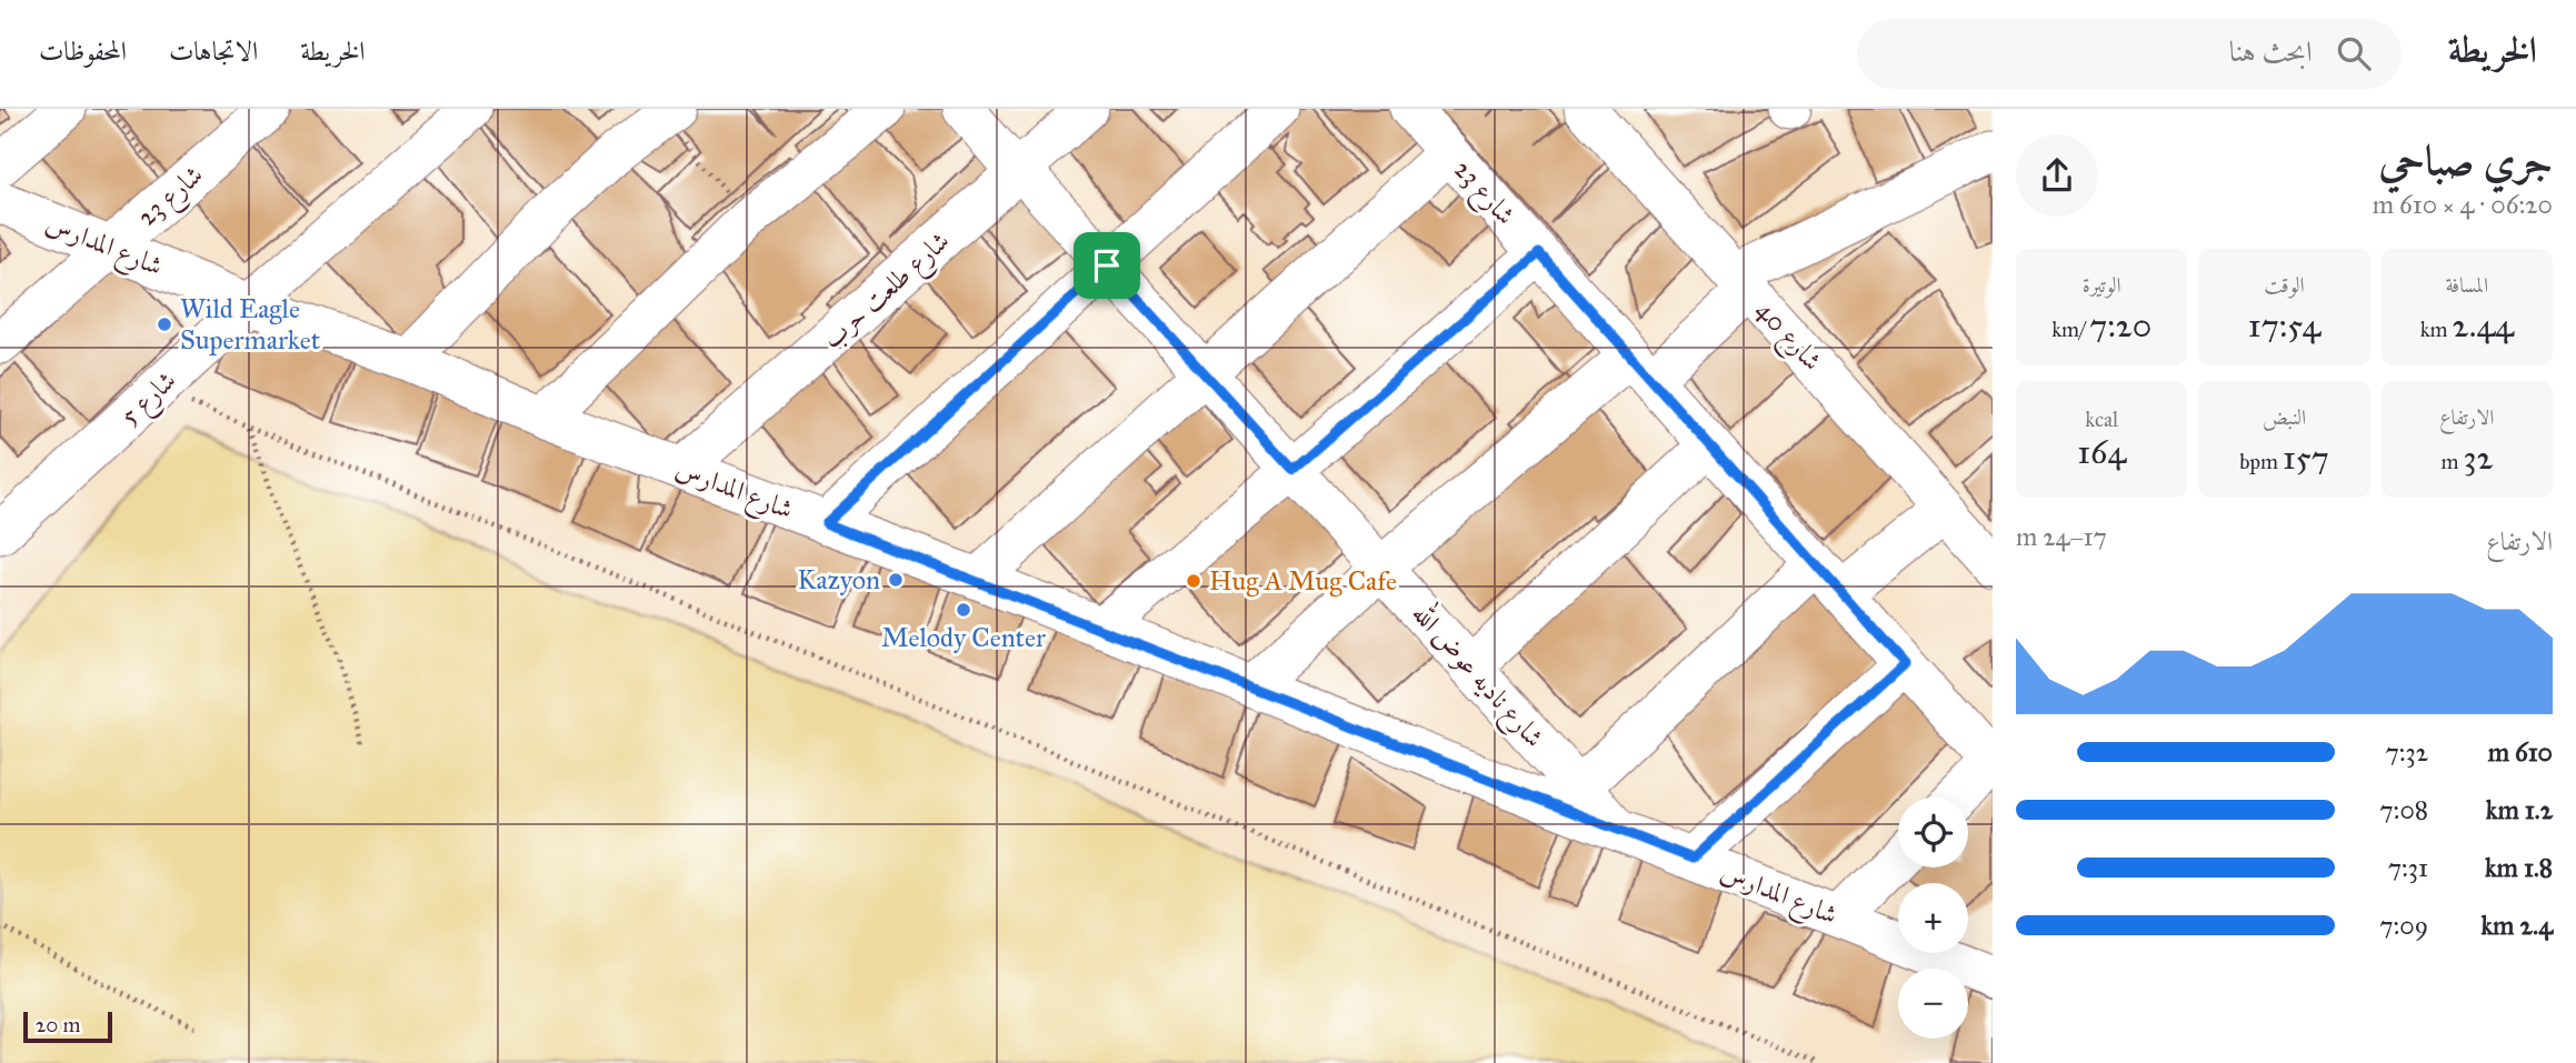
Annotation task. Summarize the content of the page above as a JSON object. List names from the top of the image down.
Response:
{
  "streets": {
    "street": [
      "شارع 23",
      "شارع المدارس",
      "شارع طلعت حرب",
      "شارع 40",
      "شارع 5",
      "شارع ناديه عوض الله"
    ]
  },
  "crossings": [
    ["شارع 23", "شارع المدارس"],
    ["شارع المدارس", "شارع طلعت حرب"],
    ["شارع المدارس", "شارع 5"],
    ["شارع المدارس", "شارع ناديه عوض الله"],
    ["شارع طلعت حرب", "شارع ناديه عوض الله"]
  ],
  "places": [
    "Wild Eagle Supermarket",
    "Kazyon",
    "Hug A Mug Cafe",
    "Melody Center"
  ],
  "scale_bar": "20 m",
  "page": {
    "header": "الخريطة",
    "search": "ابحث هنا",
    "nav": ["الخريطة", "الاتجاهات", "المحفوظات"],
    "heading": ["جري صباحي", "06:20 · 4 × 610 m"],
    "stats": [
      ["المسافة", "2.44 km"],
      ["الوقت", "17:54"],
      ["الوتيرة", "7:20 /km"],
      ["الارتفاع", "32 m"],
      ["النبض", "157 bpm"],
      ["kcal", "164"]
    ],
    "chart": ["الارتفاع", "17–24 m"],
    "list": [
      {
        "name": "610 m",
        "note": "7:32"
      },
      {
        "name": "1.2 km",
        "note": "7:08"
      },
      {
        "name": "1.8 km",
        "note": "7:31"
      },
      {
        "name": "2.4 km",
        "note": "7:09"
      }
    ],
    "map_buttons": ["+", "−"],
    "scale": "20 m"
  }
}
